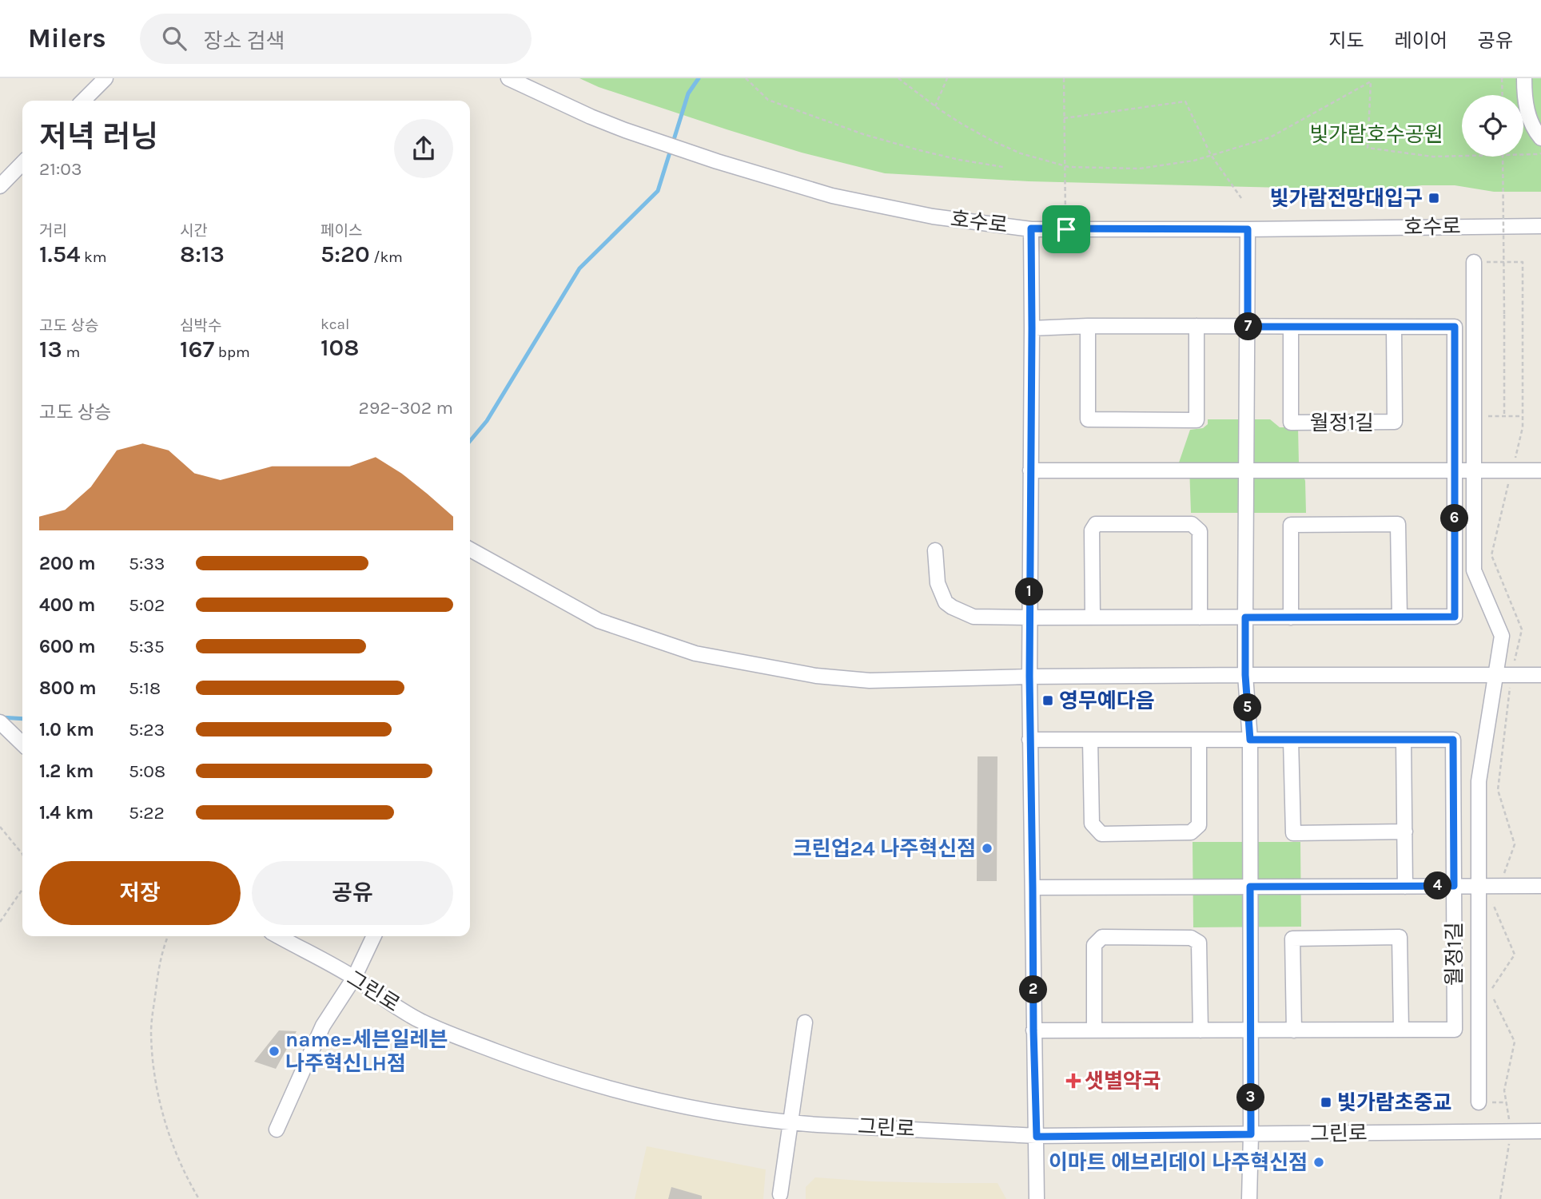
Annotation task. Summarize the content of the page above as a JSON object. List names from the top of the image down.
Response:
{
  "streets": {
    "street": ["호수로", "월정1길", "그린로"]
  },
  "parks": ["빛가람호수공원"],
  "places": {
    "transit": ["빛가람전망대입구", "영무예다음", "빛가람초중교"],
    "other": ["크린업24 나주혁신점", "name=세븐일레븐 나주혁신LH점", "이마트 에브리데이 나주혁신점"],
    "health": ["샛별약국"]
  },
  "page": {
    "header": "Milers",
    "search": "장소 검색",
    "nav": ["지도", "레이어", "공유"],
    "heading": ["저녁 러닝", "21:03"],
    "stats": [
      ["거리", "1.54 km"],
      ["시간", "8:13"],
      ["페이스", "5:20 /km"],
      ["고도 상승", "13 m"],
      ["심박수", "167 bpm"],
      ["kcal", "108"]
    ],
    "pins": [
      "7",
      "6",
      "1",
      "5",
      "4",
      "2",
      "3"
    ],
    "chart": ["고도 상승", "292–302 m"],
    "list": [
      {
        "name": "200 m",
        "note": "5:33"
      },
      {
        "name": "400 m",
        "note": "5:02"
      },
      {
        "name": "600 m",
        "note": "5:35"
      },
      {
        "name": "800 m",
        "note": "5:18"
      },
      {
        "name": "1.0 km",
        "note": "5:23"
      },
      {
        "name": "1.2 km",
        "note": "5:08"
      },
      {
        "name": "1.4 km",
        "note": "5:22"
      }
    ],
    "buttons": ["저장", "공유"]
  }
}
